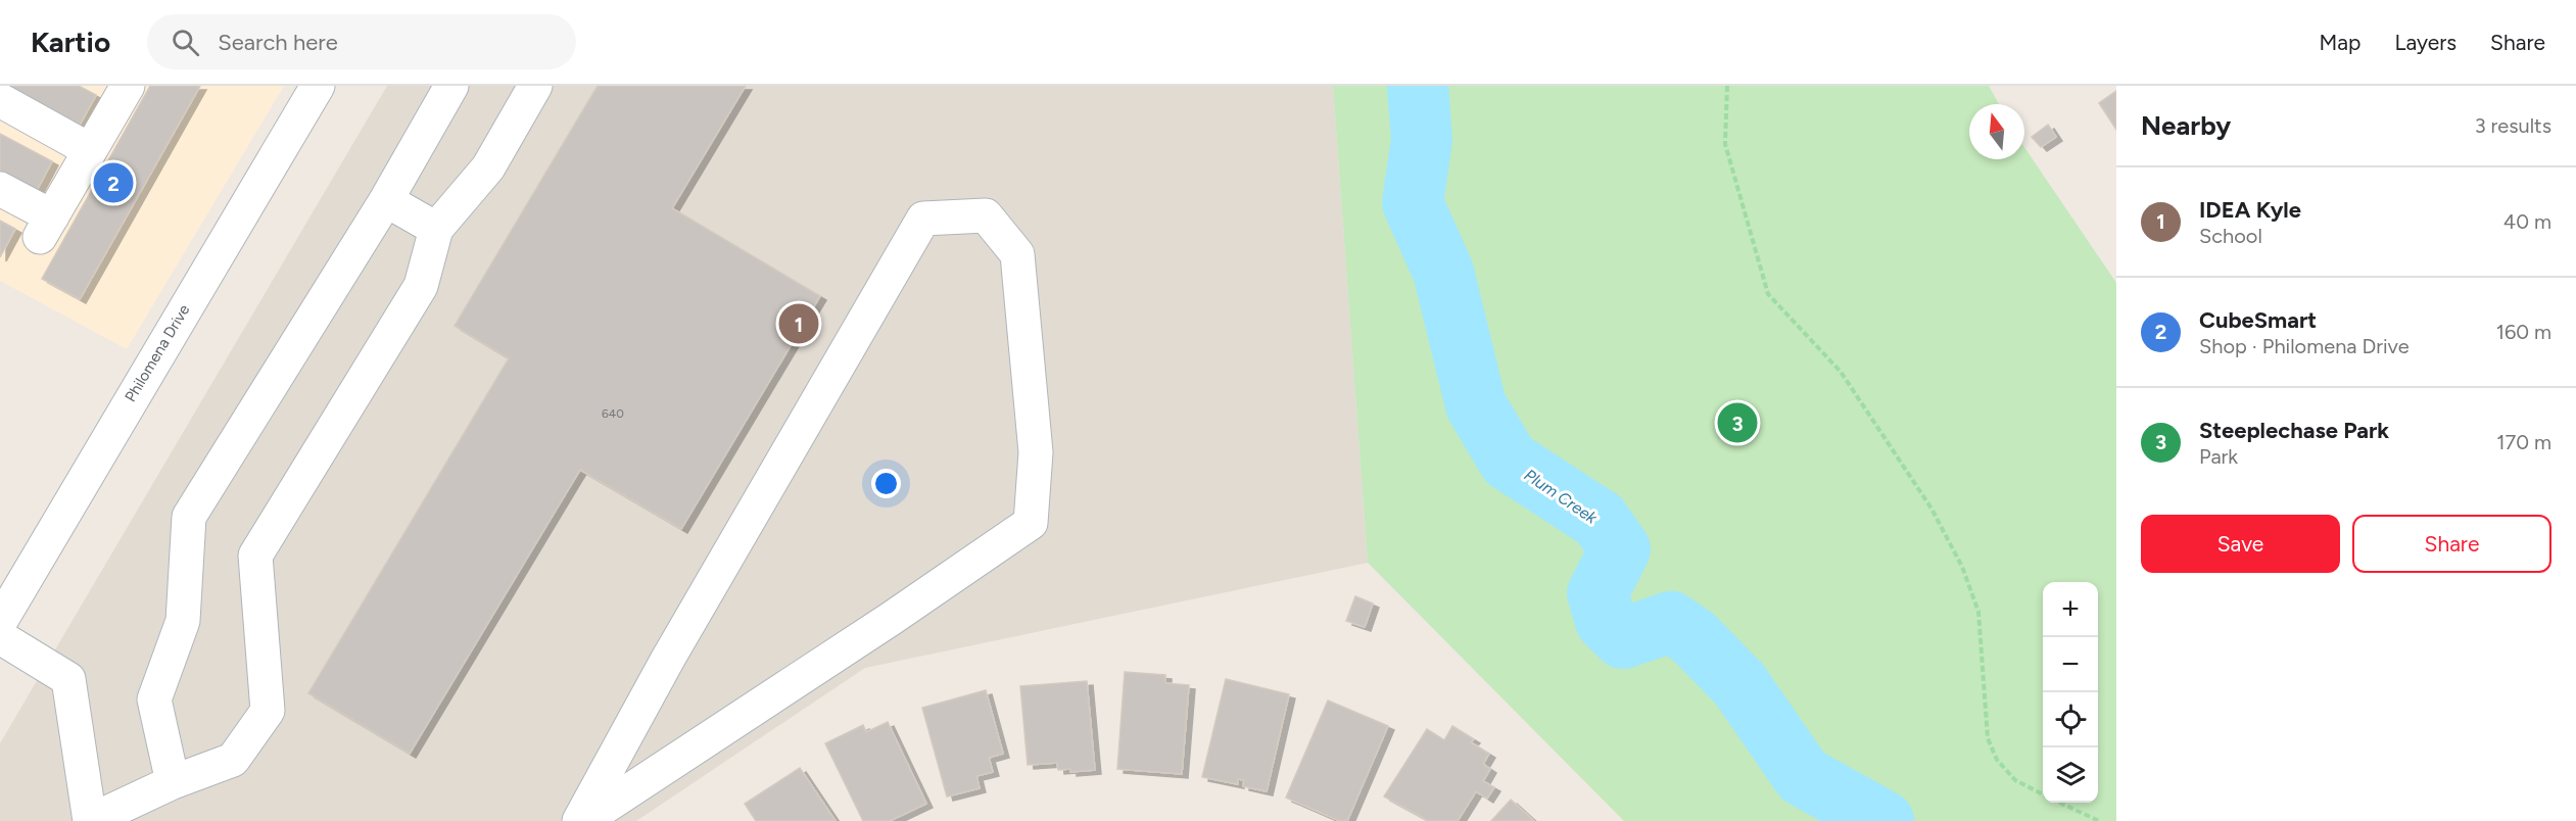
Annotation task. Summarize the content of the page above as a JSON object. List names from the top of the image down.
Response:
{
  "streets": {
    "street": ["Philomena Drive"]
  },
  "water": ["Plum Creek"],
  "house_numbers": ["640"],
  "north": "top",
  "page": {
    "header": "Kartio",
    "search": "Search here",
    "nav": ["Map", "Layers", "Share"],
    "heading": ["Nearby", "3 results"],
    "pins": ["2", "1", "3"],
    "list": [
      {
        "mark": "1",
        "name": "IDEA Kyle",
        "note": "School",
        "value": "40 m"
      },
      {
        "mark": "2",
        "name": "CubeSmart",
        "note": "Shop · Philomena Drive",
        "value": "160 m"
      },
      {
        "mark": "3",
        "name": "Steeplechase Park",
        "note": "Park",
        "value": "170 m"
      }
    ],
    "buttons": ["Save", "Share"],
    "map_buttons": ["+", "−"]
  }
}
